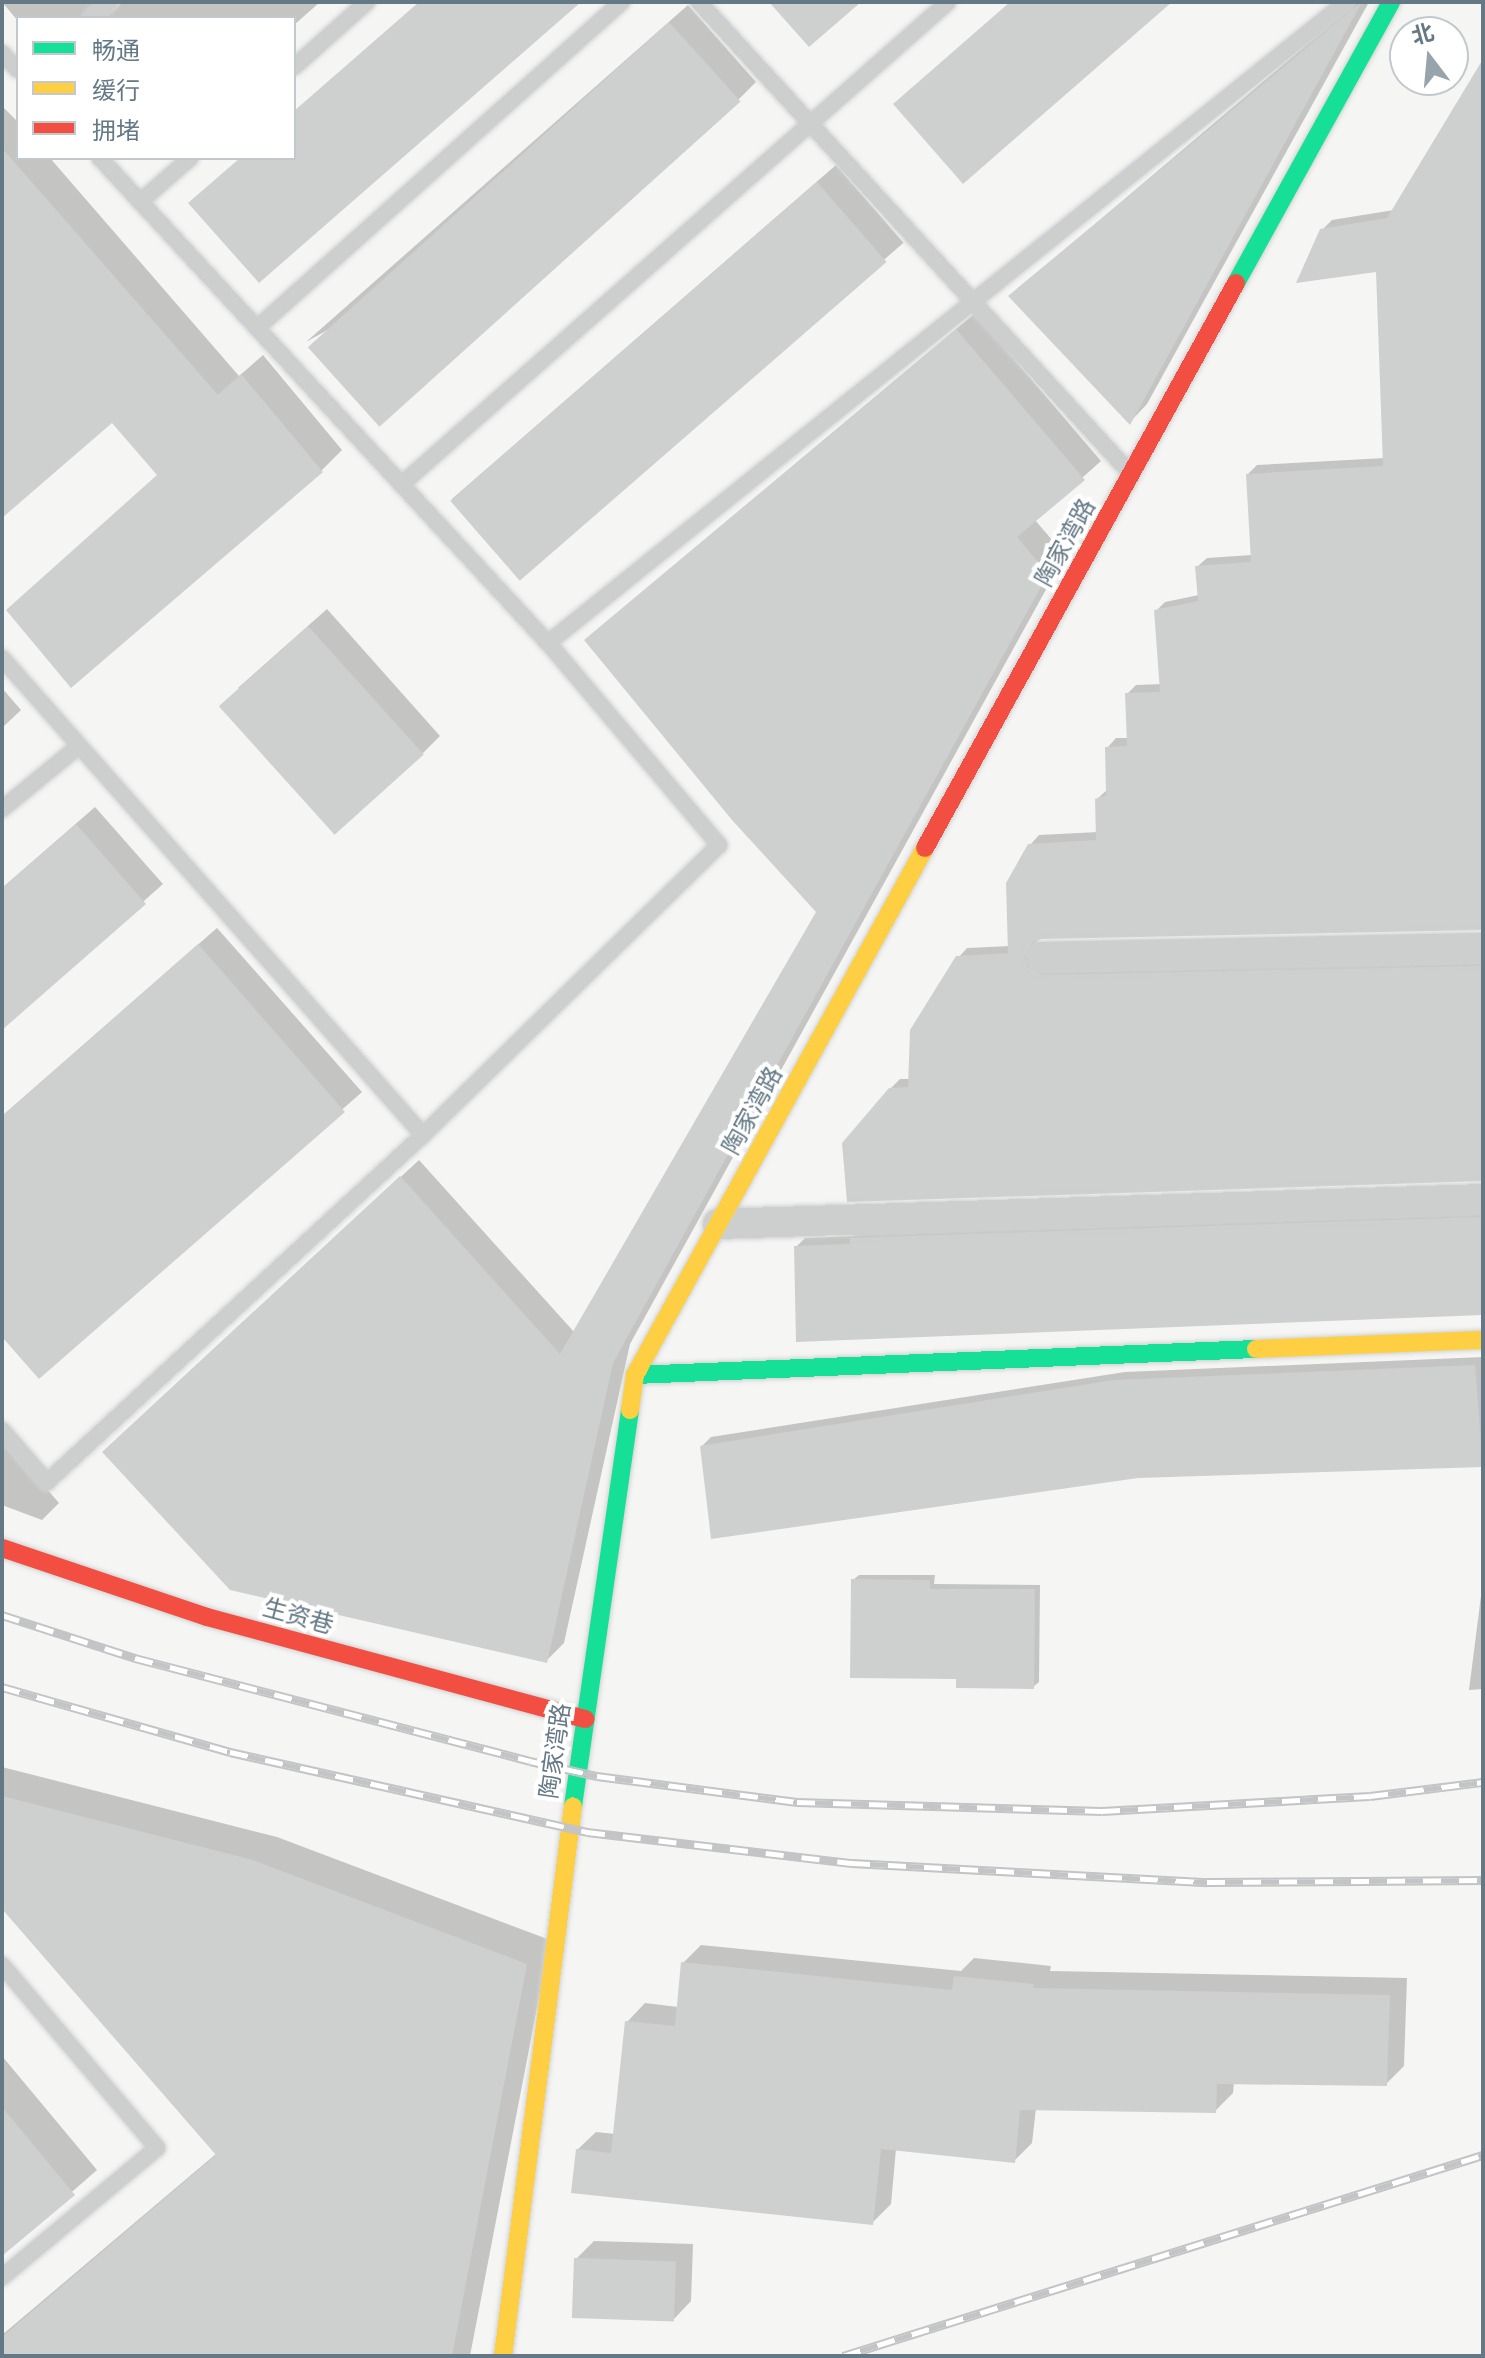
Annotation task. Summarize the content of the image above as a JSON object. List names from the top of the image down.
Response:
{
  "streets": {
    "street": ["陶家湾路", "生资巷"]
  },
  "crossings": [
    ["陶家湾路", "生资巷"]
  ],
  "legend": ["畅通", "缓行", "拥堵"],
  "north": "top"
}
